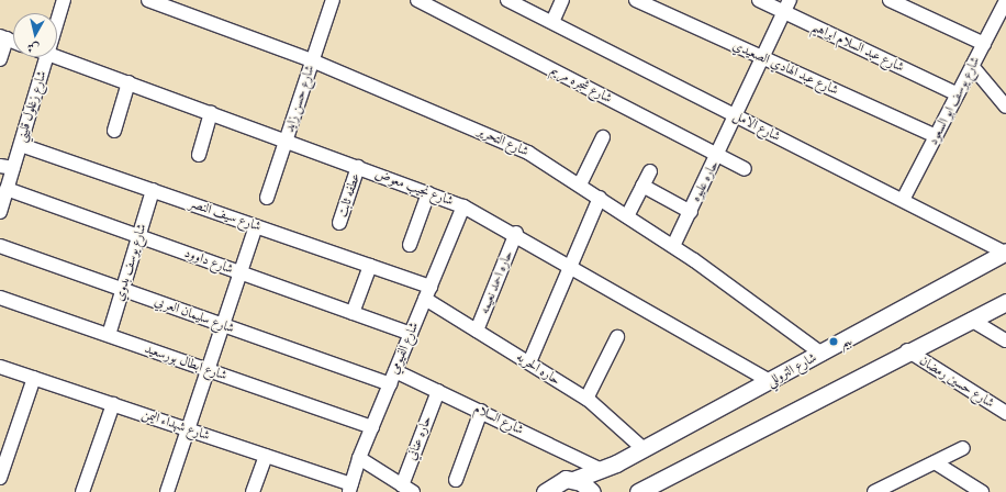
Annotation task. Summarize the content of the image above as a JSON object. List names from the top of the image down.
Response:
{
  "streets": {
    "street": [
      "شارع عبد السلام ابراهيم",
      "شارع عبد الهادي الصعيدي",
      "شارع شجره مريم",
      "شارع حسن زايد",
      "شارع يوسف ابو السعود",
      "شارع زغلول قليني",
      "شارع الامل",
      "شارع التحرير",
      "حاره عليوه",
      "شارع نجيب معوض",
      "عطفه ثابت",
      "شارع سيف النصر",
      "شارع داوود",
      "شارع يوسف بدوي",
      "حاره احمد نعيمه",
      "شارع سليمان العربي",
      "شارع الفيومي",
      "شارع ابطال بورسعيد",
      "حاره الحريه",
      "شارع التروللي",
      "شارع حسين رمضان",
      "شارع السلام",
      "شارع شهداء اليمن",
      "حاره عناني"
    ]
  },
  "crossings": [
    ["شارع عبد السلام ابراهيم", "شارع يوسف ابو السعود"],
    ["شارع عبد السلام ابراهيم", "حاره عليوه"],
    ["شارع عبد الهادي الصعيدي", "شارع يوسف ابو السعود"],
    ["شارع عبد الهادي الصعيدي", "حاره عليوه"],
    ["شارع شجره مريم", "حاره عليوه"],
    ["شارع حسن زايد", "شارع التحرير"],
    ["شارع حسن زايد", "شارع نجيب معوض"],
    ["شارع يوسف ابو السعود", "شارع الامل"],
    ["شارع زغلول قليني", "شارع سيف النصر"],
    ["شارع زغلول قليني", "شارع داوود"],
    ["شارع الامل", "حاره عليوه"],
    ["شارع الامل", "شارع التروللي"],
    ["شارع التحرير", "حاره عليوه"],
    ["شارع التحرير", "شارع التروللي"],
    ["شارع نجيب معوض", "عطفه ثابت"],
    ["شارع نجيب معوض", "حاره احمد نعيمه"],
    ["شارع نجيب معوض", "شارع الفيومي"],
    ["شارع نجيب معوض", "شارع التروللي"],
    ["شارع سيف النصر", "شارع يوسف بدوي"],
    ["شارع سيف النصر", "شارع الفيومي"],
    ["شارع سيف النصر", "حاره الحريه"],
    ["شارع داوود", "شارع يوسف بدوي"],
    ["شارع داوود", "شارع الفيومي"],
    ["شارع يوسف بدوي", "شارع سليمان العربي"],
    ["شارع يوسف بدوي", "شارع ابطال بورسعيد"],
    ["حاره احمد نعيمه", "حاره الحريه"],
    ["شارع سليمان العربي", "شارع الفيومي"],
    ["شارع الفيومي", "شارع ابطال بورسعيد"],
    ["شارع الفيومي", "حاره الحريه"],
    ["شارع الفيومي", "شارع السلام"],
    ["شارع الفيومي", "شارع شهداء اليمن"],
    ["حاره الحريه", "شارع التروللي"],
    ["شارع التروللي", "شارع السلام"],
    ["شارع السلام", "حاره عناني"]
  ],
  "places": ["بيم"],
  "north": "bottom"
}
